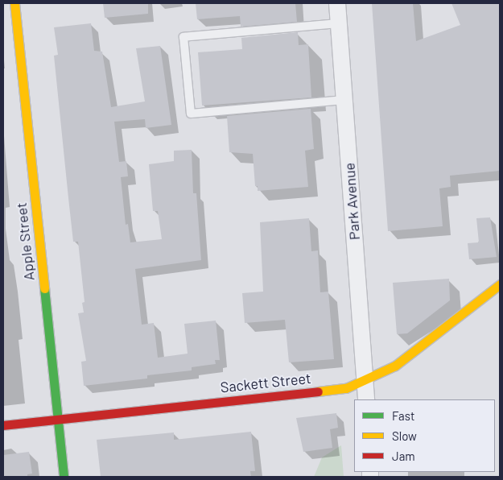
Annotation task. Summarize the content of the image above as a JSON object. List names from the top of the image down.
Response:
{
  "streets": {
    "street": ["Park Avenue", "Apple Street", "Sackett Street"]
  },
  "crossings": [
    ["Park Avenue", "Sackett Street"],
    ["Apple Street", "Sackett Street"]
  ],
  "legend": ["Fast", "Slow", "Jam"]
}
